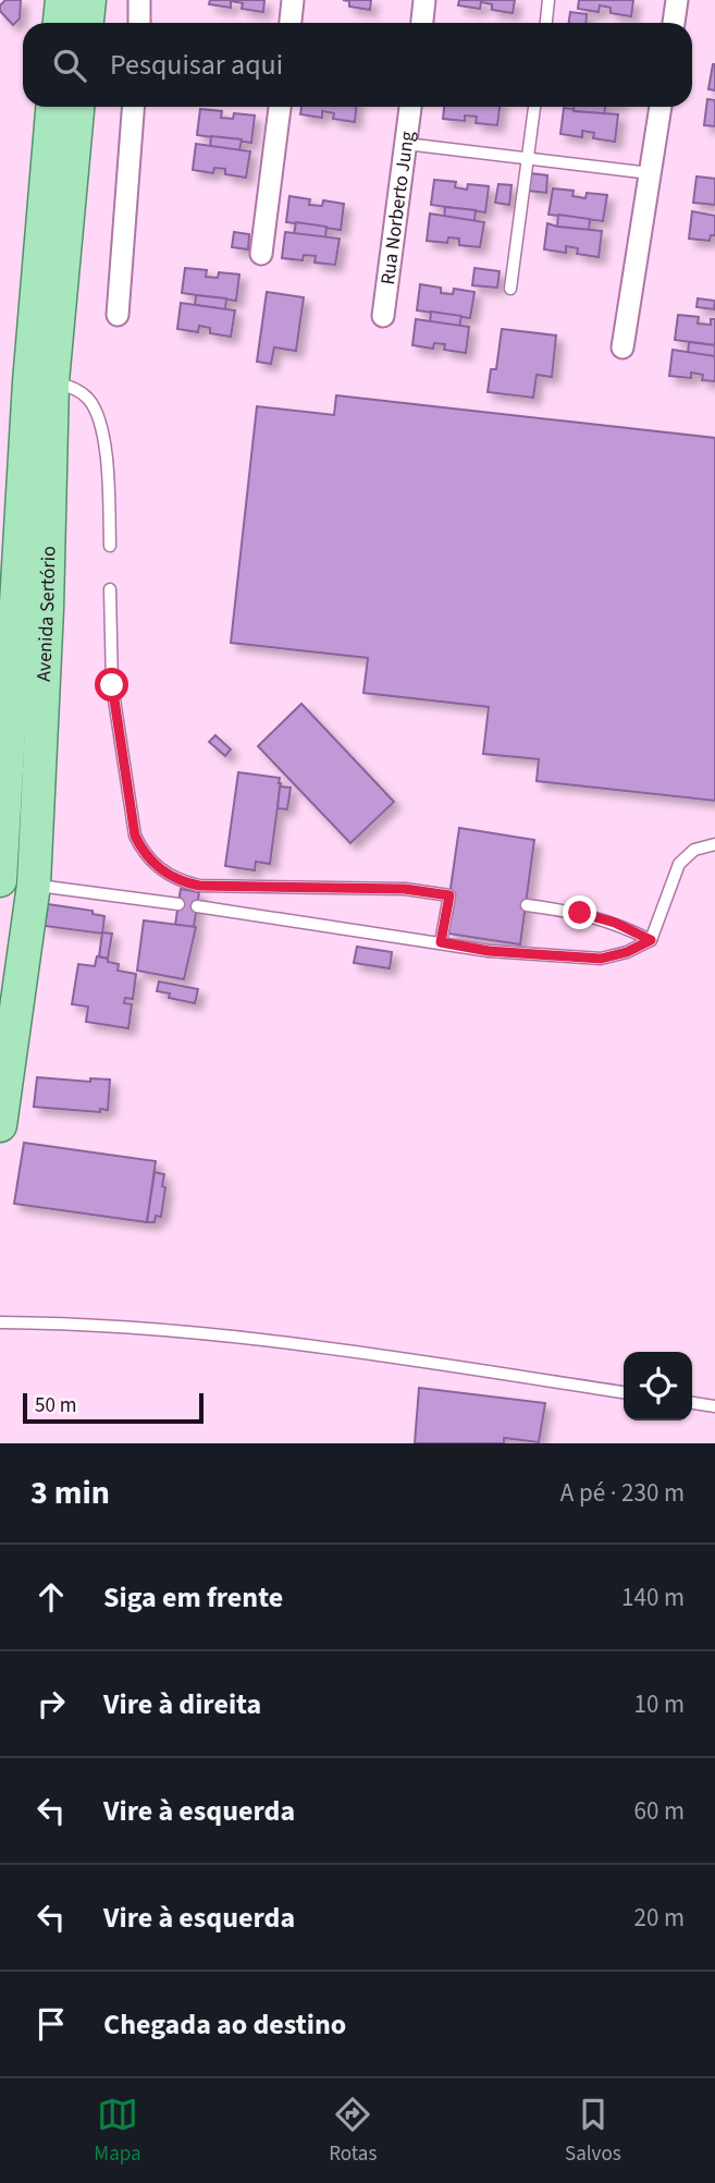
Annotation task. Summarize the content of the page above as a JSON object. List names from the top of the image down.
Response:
{
  "streets": {
    "main road": ["Avenida Sertório"],
    "street": ["Rua Norberto Jung"]
  },
  "scale_bar": "50 m",
  "page": {
    "search": "Pesquisar aqui",
    "scale": "50 m",
    "heading": ["3 min", "A pé · 230 m"],
    "list": [
      ["Siga em frente", "140 m"],
      ["Vire à direita", "10 m"],
      ["Vire à esquerda", "60 m"],
      ["Vire à esquerda", "20 m"],
      "Chegada ao destino"
    ],
    "nav": ["Mapa", "Rotas", "Salvos"]
  }
}
